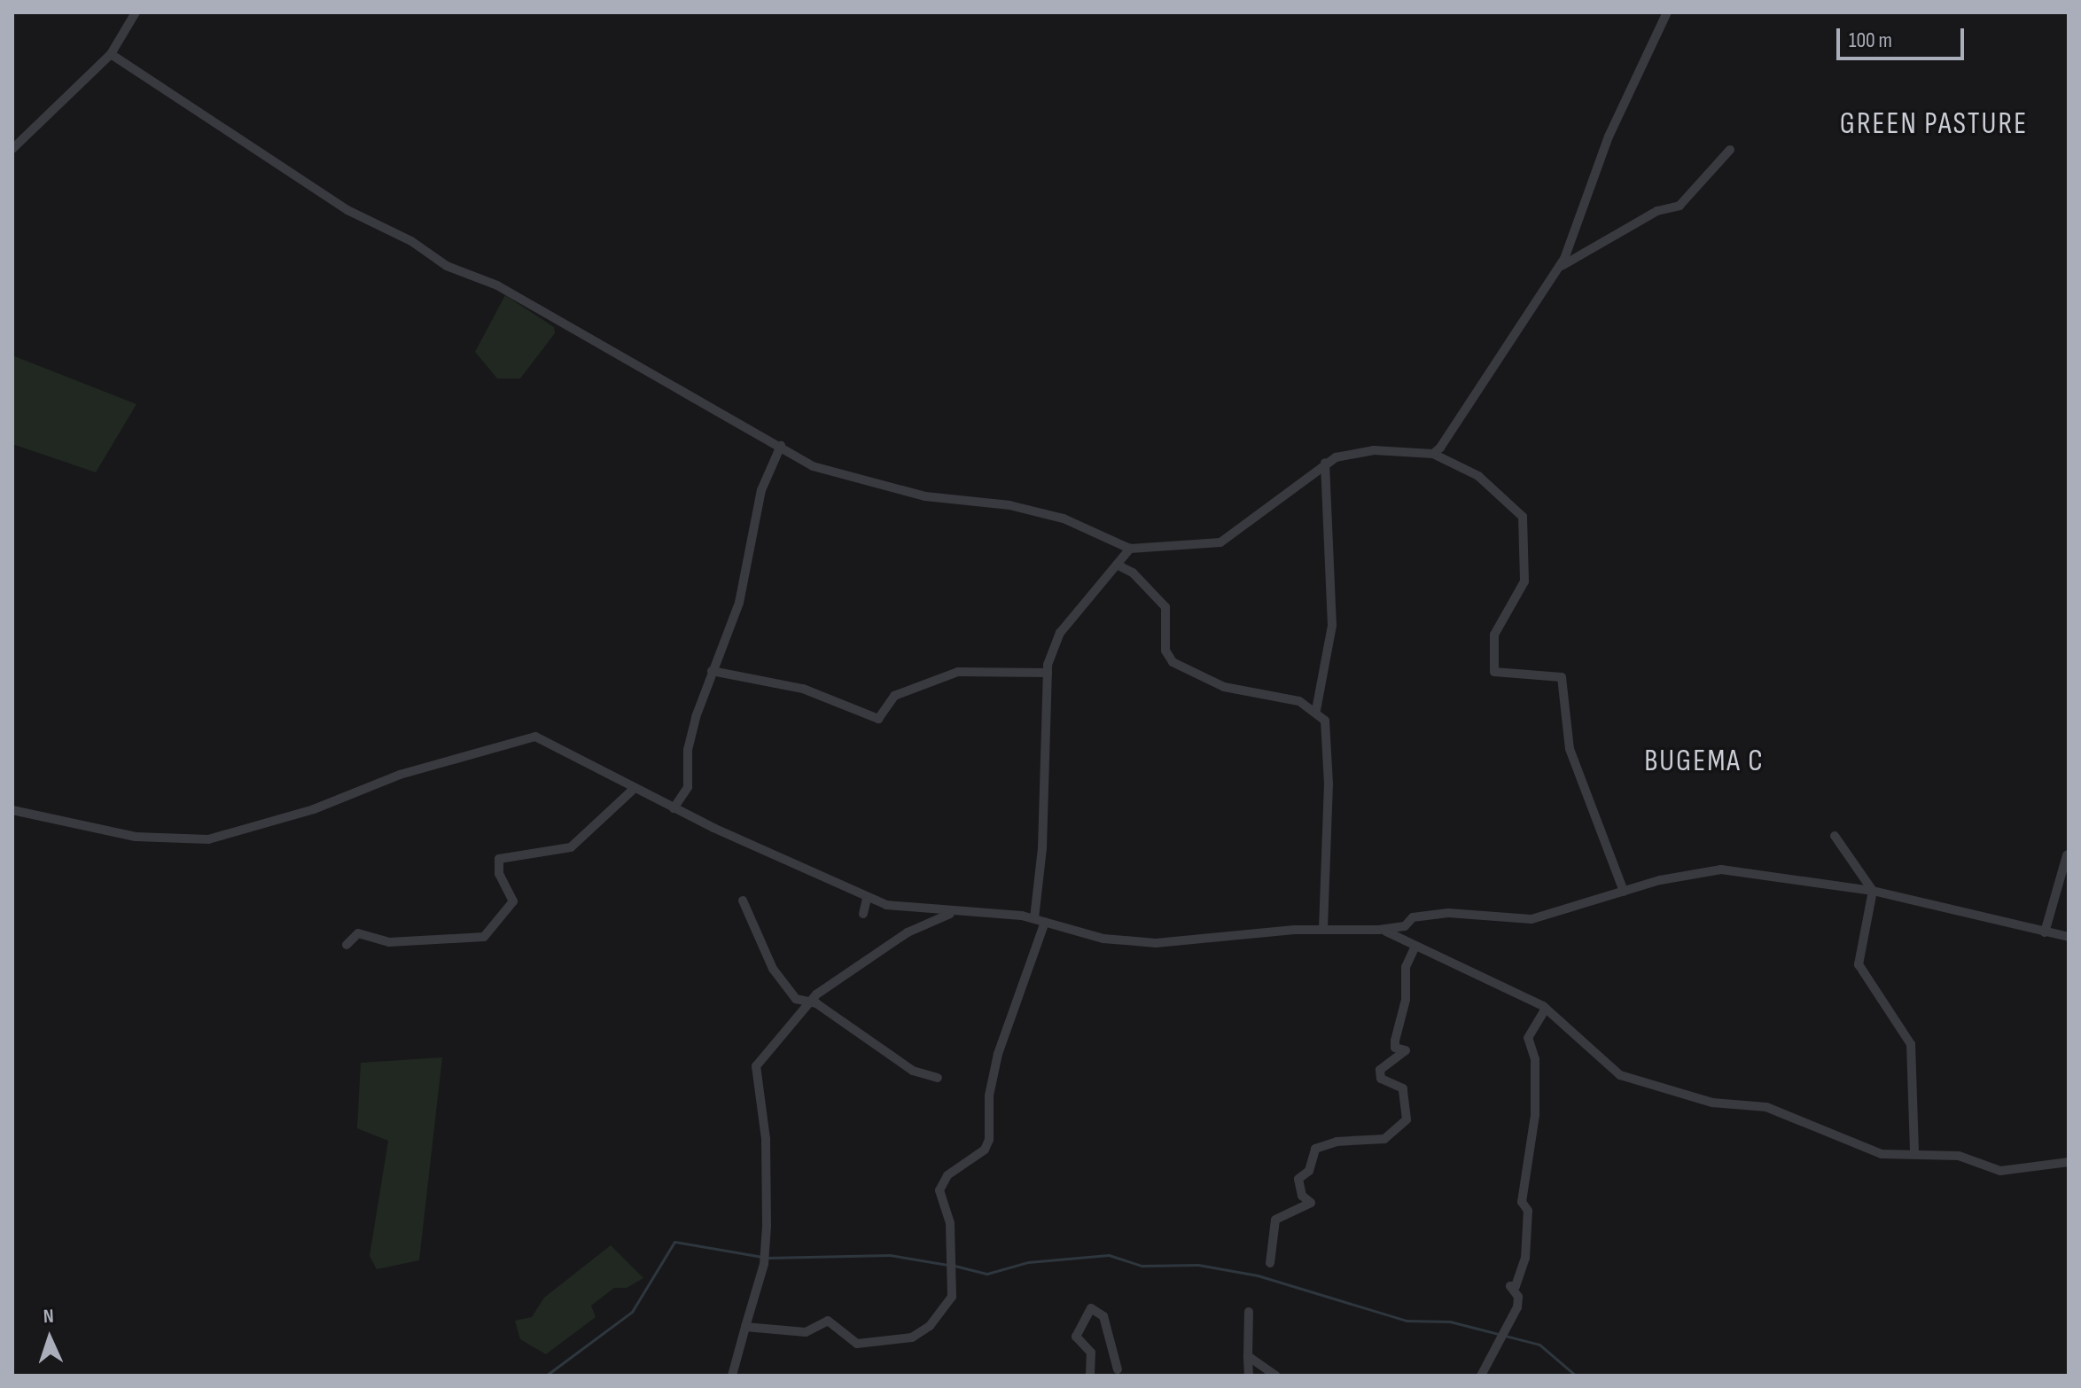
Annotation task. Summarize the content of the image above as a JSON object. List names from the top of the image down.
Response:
{
  "districts": ["GREEN PASTURE", "BUGEMA C"],
  "scale_bar": "100 m",
  "north": "top"
}
